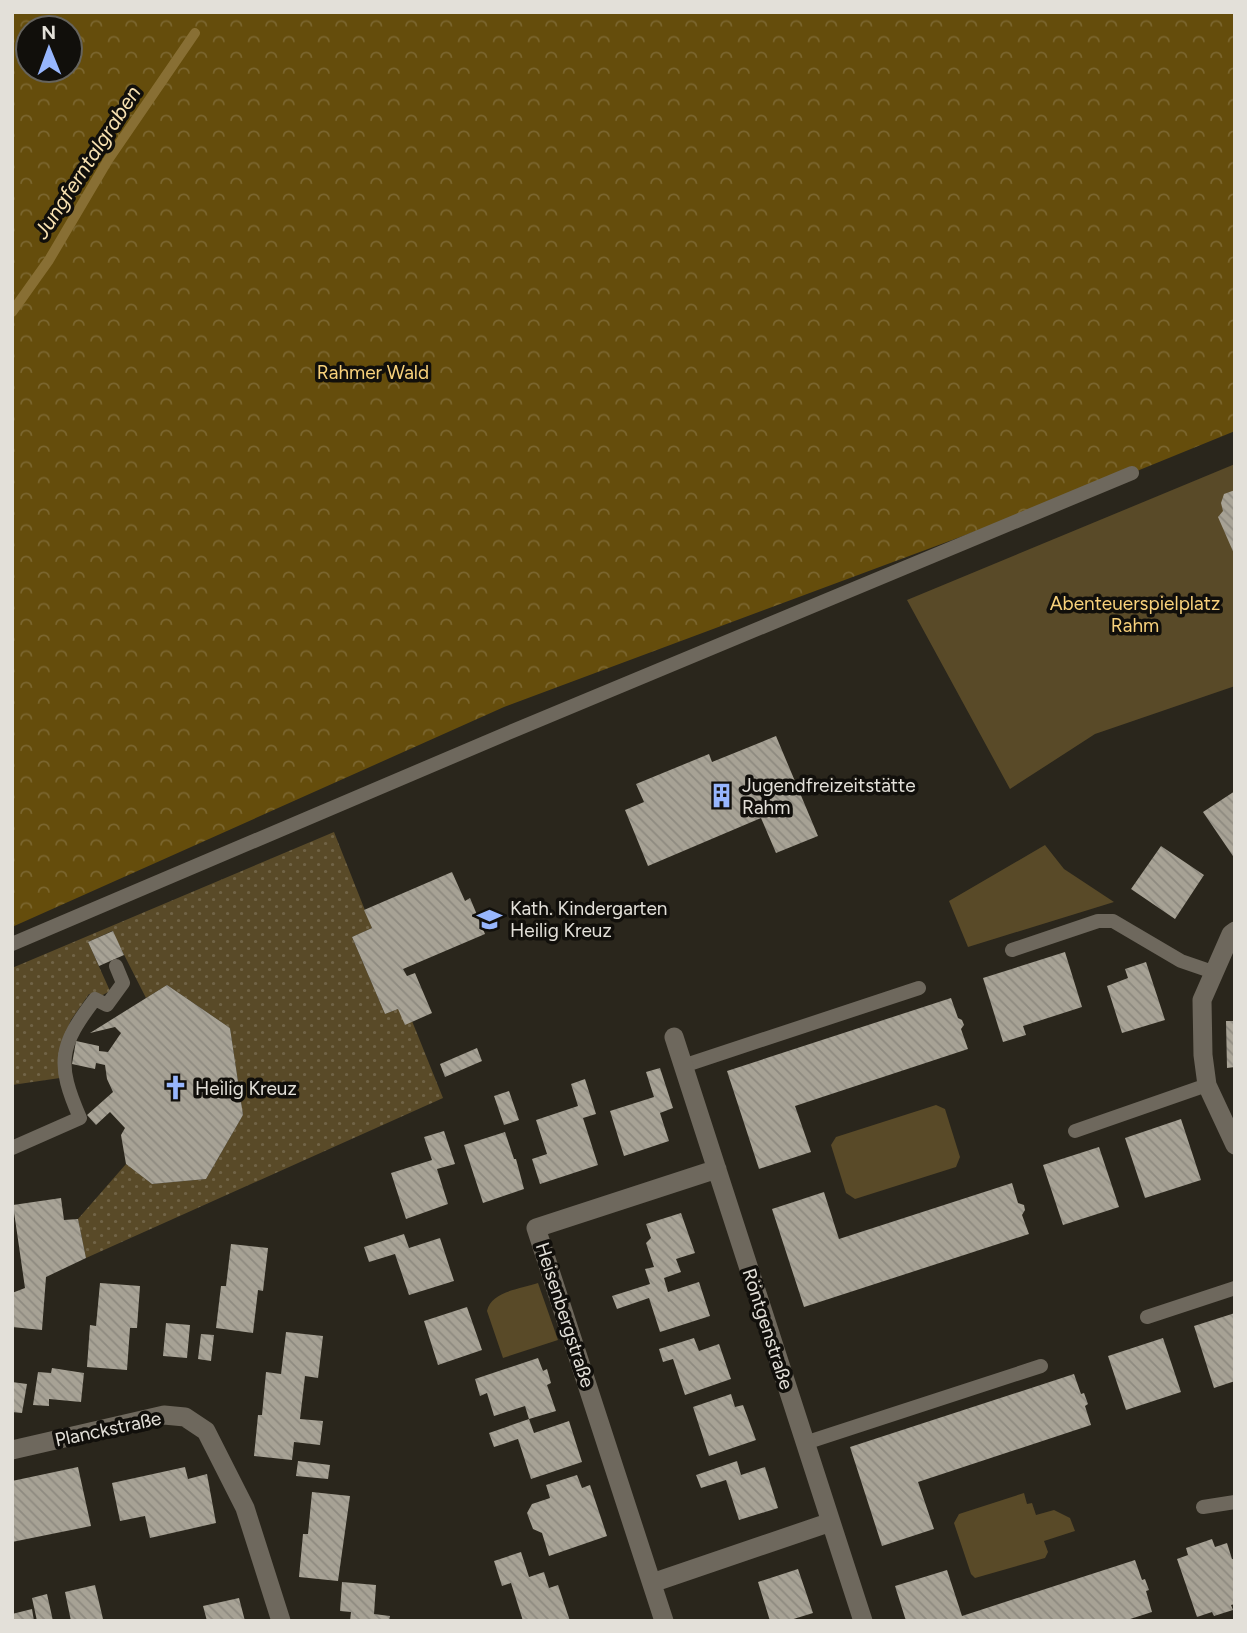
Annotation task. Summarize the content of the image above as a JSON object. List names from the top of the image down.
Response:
{
  "streets": {
    "street": ["Heisenbergstraße", "Röntgenstraße", "Planckstraße"]
  },
  "crossings": [
    ["Heisenbergstraße", "Röntgenstraße"]
  ],
  "water": ["Jungferntalgraben"],
  "parks": ["Rahmer Wald", "Abenteuerspielplatz Rahm"],
  "places": {
    "building": ["Jugendfreizeitstätte Rahm"],
    "school or university": ["Kath. Kindergarten Heilig Kreuz"],
    "church": ["Heilig Kreuz"]
  },
  "north": "top"
}
